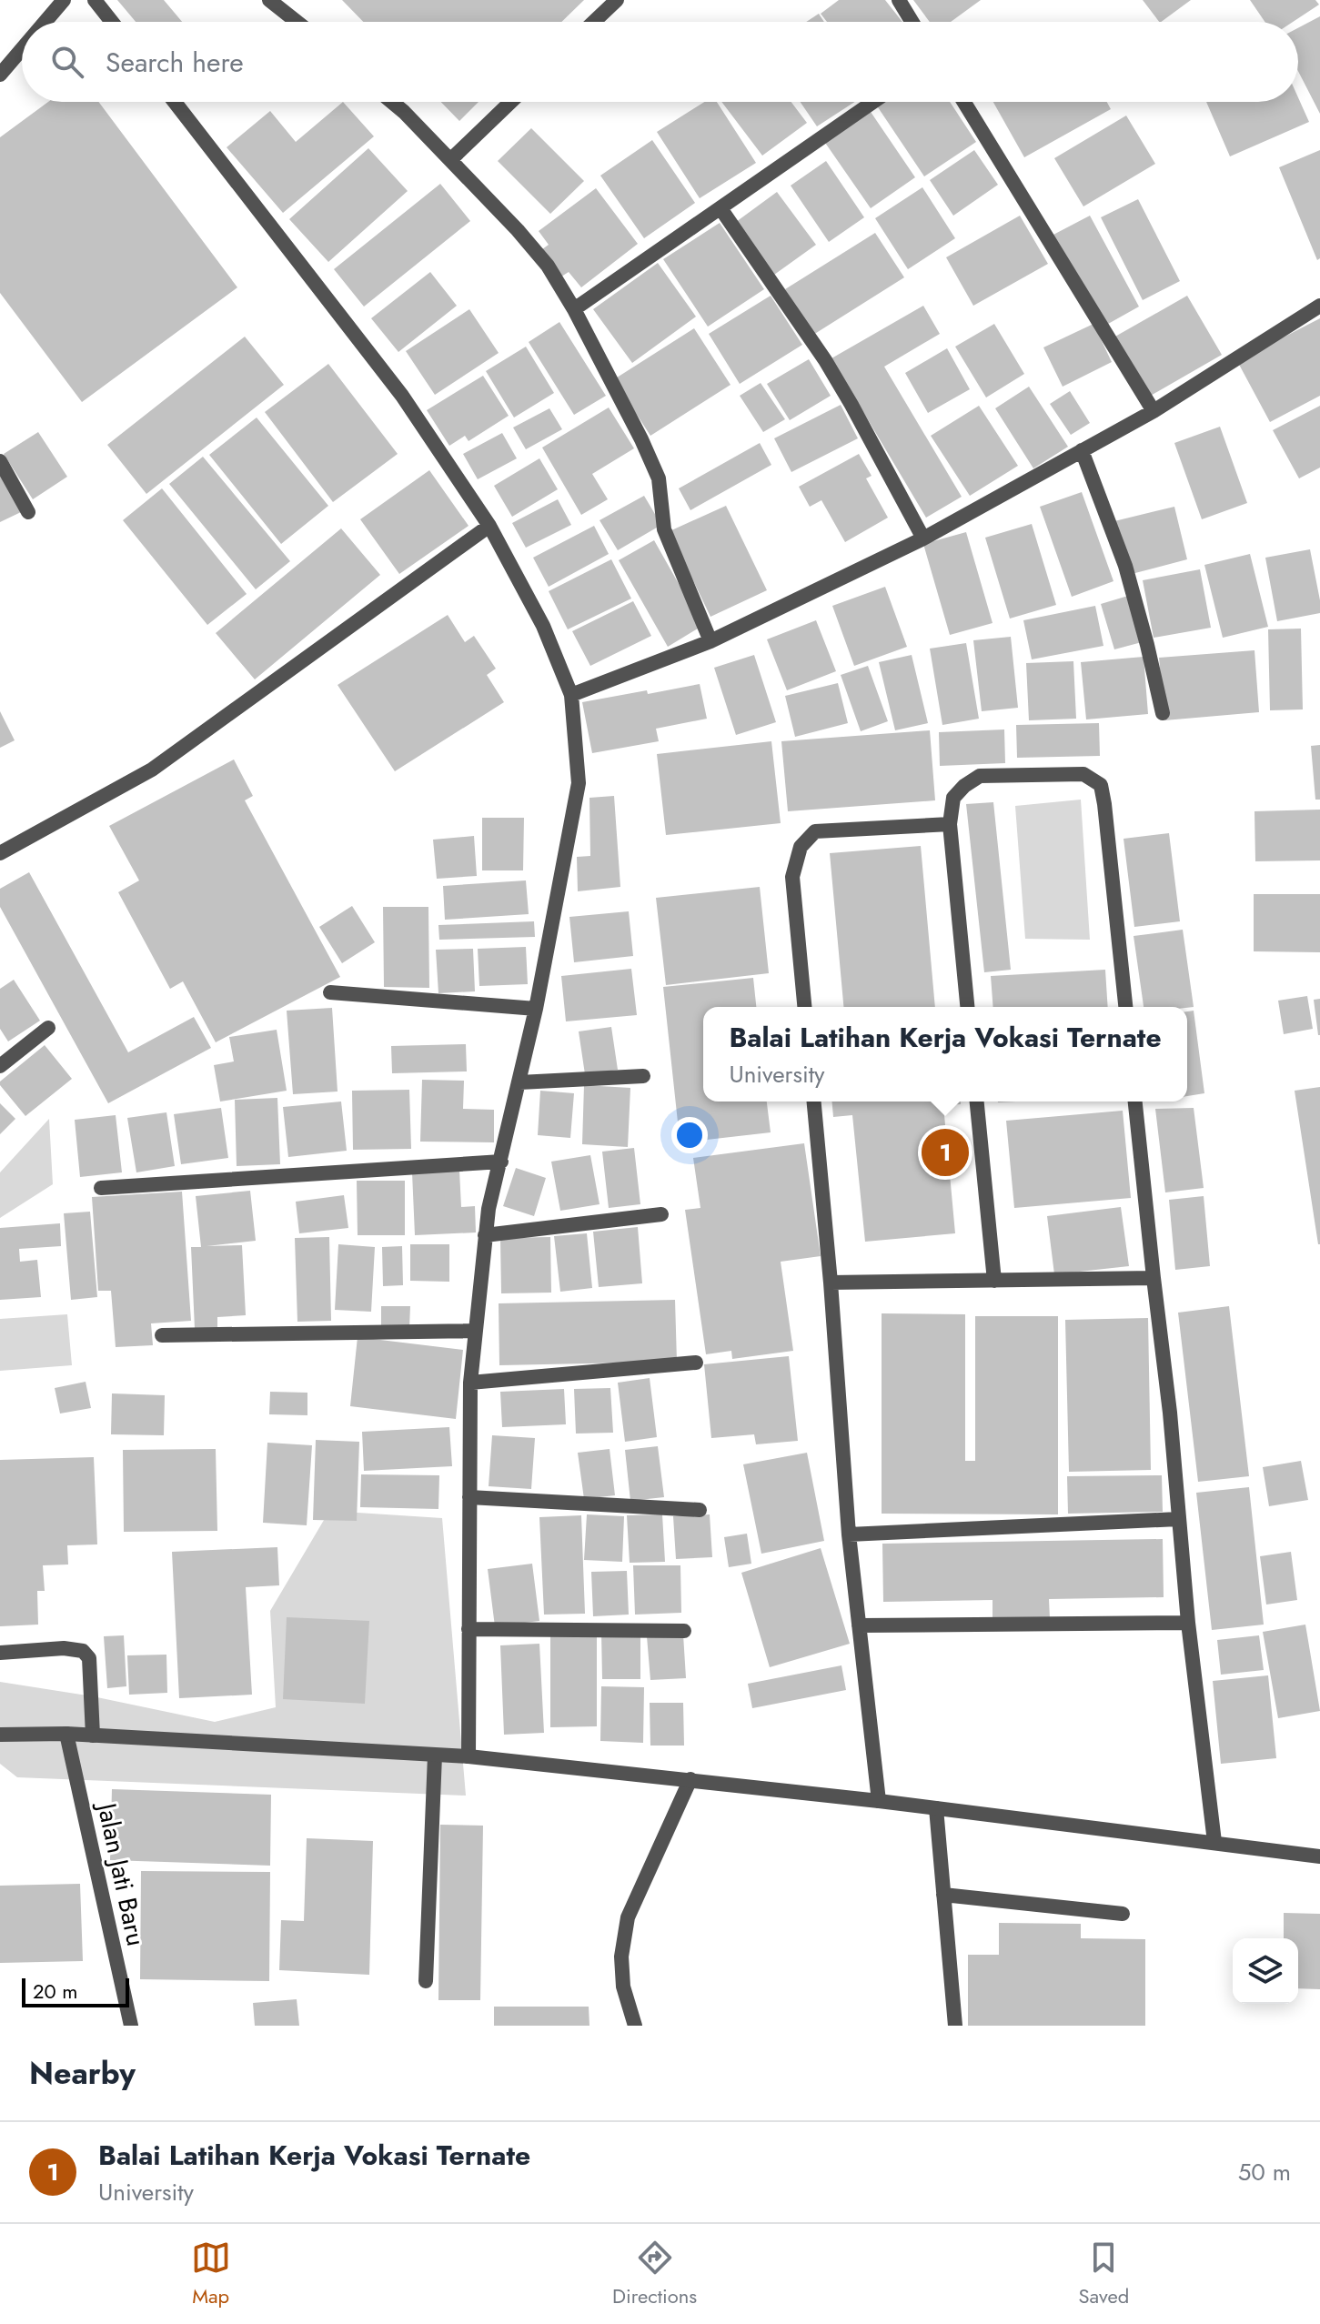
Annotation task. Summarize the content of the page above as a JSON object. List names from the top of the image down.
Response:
{
  "streets": {
    "street": ["Jalan Jati Baru"]
  },
  "scale_bar": "20 m",
  "page": {
    "search": "Search here",
    "popup": ["Balai Latihan Kerja Vokasi Ternate", "University"],
    "pins": "1",
    "scale": "20 m",
    "heading": "Nearby",
    "list": [
      {
        "mark": "1",
        "name": "Balai Latihan Kerja Vokasi Ternate",
        "note": "University",
        "value": "50 m"
      }
    ],
    "nav": ["Map", "Directions", "Saved"]
  }
}
